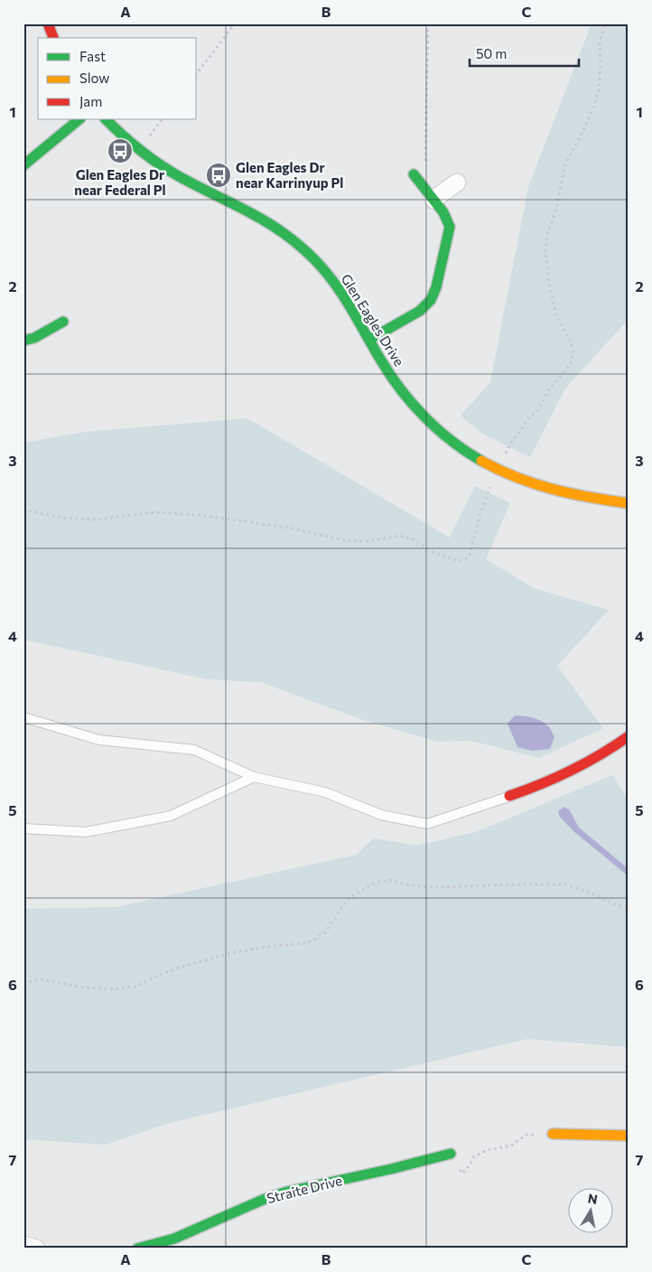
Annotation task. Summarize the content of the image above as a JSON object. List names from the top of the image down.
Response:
{
  "streets": {
    "street": ["Glen Eagles Drive", "Straite Drive"]
  },
  "places": {
    "bus stop": ["Glen Eagles Dr near Federal Pl", "Glen Eagles Dr near Karrinyup Pl"]
  },
  "legend": ["Fast", "Slow", "Jam"],
  "scale_bar": "50 m",
  "north": "top",
  "grid": {
    "columns": ["A", "B", "C"],
    "rows": [
      "1",
      "2",
      "3",
      "4",
      "5",
      "6",
      "7"
    ]
  }
}
